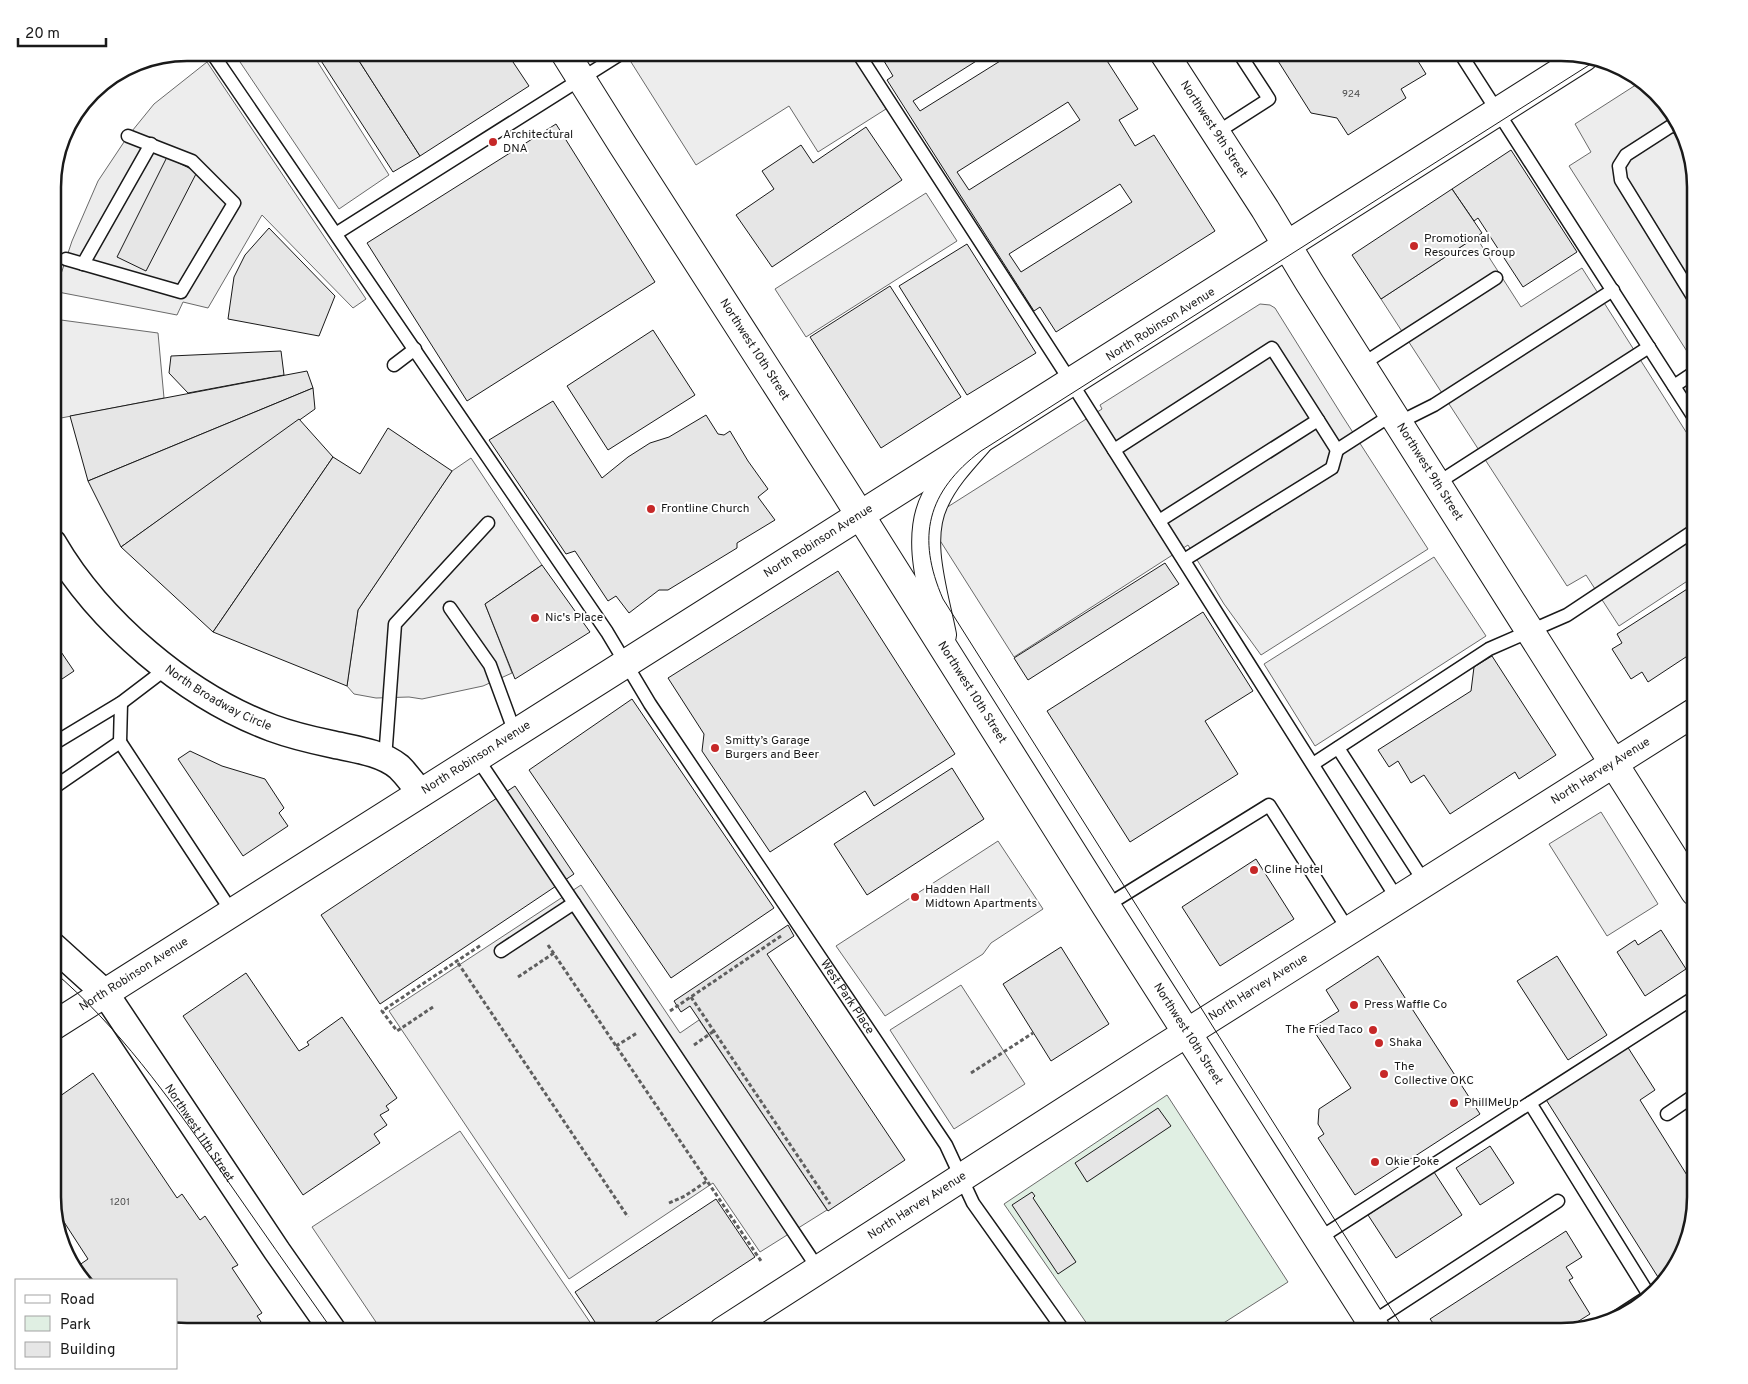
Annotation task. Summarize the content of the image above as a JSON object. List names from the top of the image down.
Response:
{
  "streets": {
    "street": [
      "Northwest 9th Street",
      "North Robinson Avenue",
      "Northwest 10th Street",
      "North Broadway Circle",
      "North Harvey Avenue",
      "Northwest 11th Street"
    ],
    "lane": ["West Park Place"]
  },
  "crossings": [
    ["Northwest 9th Street", "North Robinson Avenue"],
    ["Northwest 9th Street", "North Harvey Avenue"],
    ["North Robinson Avenue", "Northwest 10th Street"],
    ["North Robinson Avenue", "North Broadway Circle"],
    ["North Robinson Avenue", "West Park Place"],
    ["North Robinson Avenue", "Northwest 11th Street"],
    ["Northwest 10th Street", "North Harvey Avenue"],
    ["North Harvey Avenue", "West Park Place"]
  ],
  "places": [
    "Architectural DNA",
    "Promotional Resources Group",
    "Frontline Church",
    "Nic's Place",
    "Smitty’s Garage Burgers and Beer",
    "Cline Hotel",
    "Hadden Hall Midtown Apartments",
    "Press Waffle Co",
    "The Fried Taco",
    "Shaka",
    "The Collective OKC",
    "PhillMeUp",
    "Okie Poke"
  ],
  "house_numbers": ["924", "1201"],
  "legend": ["Road", "Park", "Building"],
  "scale_bar": "20 m"
}
